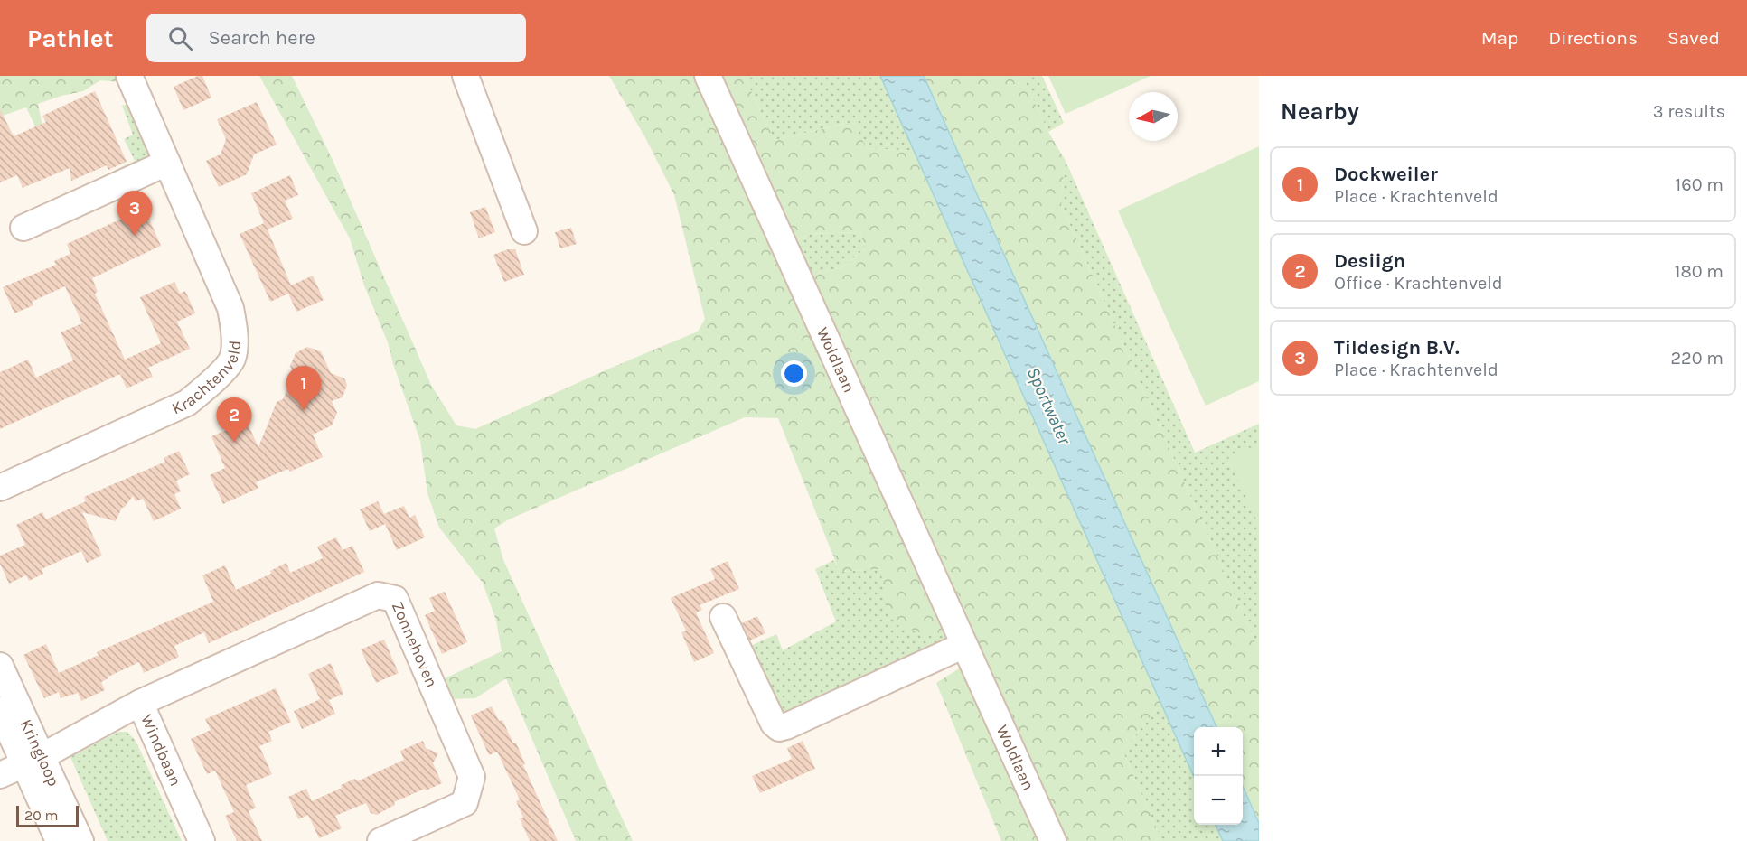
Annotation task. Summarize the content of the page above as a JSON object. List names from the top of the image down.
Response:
{
  "streets": {
    "street": [
      "Woldlaan",
      "Krachtenveld",
      "Zonnehoven",
      "Windbaan",
      "Kringloop"
    ]
  },
  "crossings": [
    ["Zonnehoven", "Windbaan"],
    ["Windbaan", "Kringloop"]
  ],
  "water": ["Sportwater"],
  "scale_bar": "20 m",
  "north": "left",
  "page": {
    "header": "Pathlet",
    "search": "Search here",
    "nav": ["Map", "Directions", "Saved"],
    "heading": ["Nearby", "3 results"],
    "list": [
      {
        "mark": "1",
        "name": "Dockweiler",
        "note": "Place · Krachtenveld",
        "value": "160 m"
      },
      {
        "mark": "2",
        "name": "Desiign",
        "note": "Office · Krachtenveld",
        "value": "180 m"
      },
      {
        "mark": "3",
        "name": "Tildesign B.V.",
        "note": "Place · Krachtenveld",
        "value": "220 m"
      }
    ],
    "pins": ["3", "1", "2"],
    "map_buttons": ["+", "−"],
    "scale": "20 m"
  }
}
